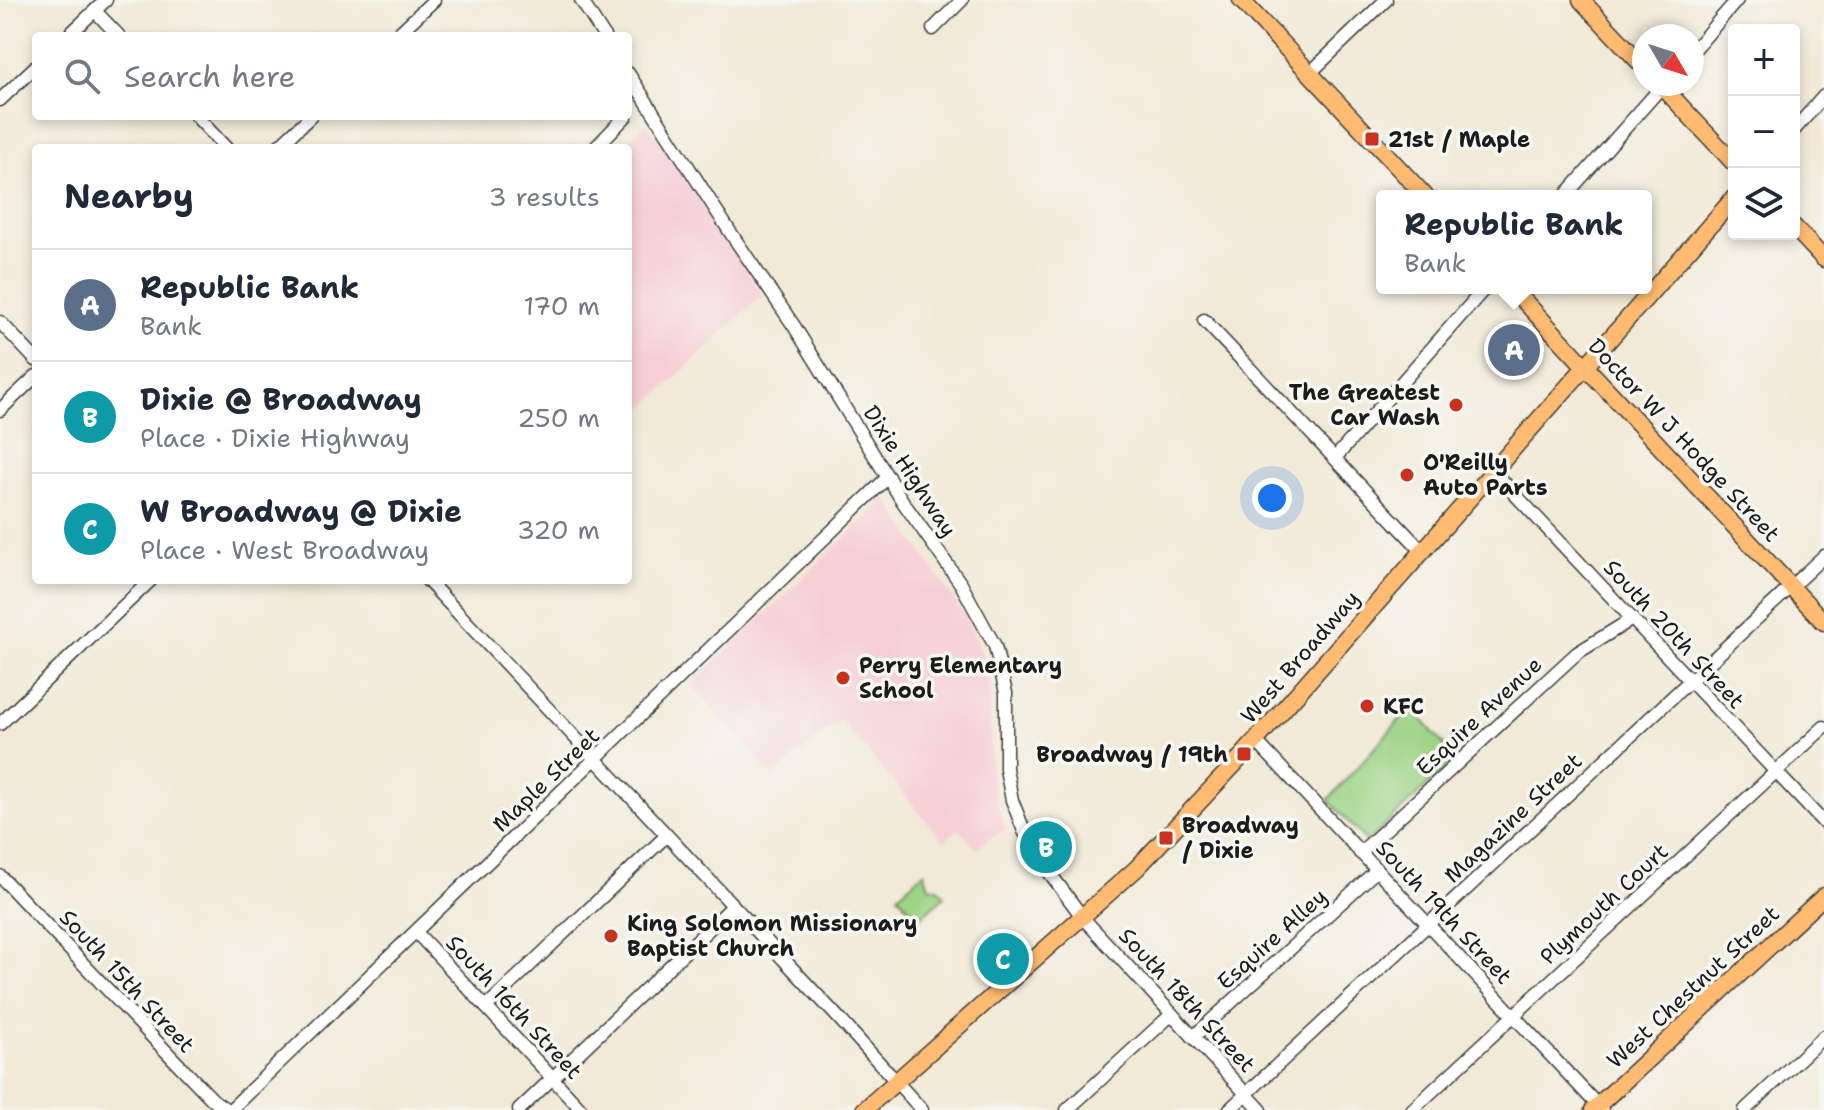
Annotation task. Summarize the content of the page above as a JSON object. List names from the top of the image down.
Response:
{
  "streets": {
    "main road": ["Doctor W J Hodge Street", "West Broadway", "West Chestnut Street"],
    "street": [
      "Dixie Highway",
      "South 20th Street",
      "Esquire Avenue",
      "Maple Street",
      "Magazine Street",
      "Plymouth Court",
      "South 19th Street",
      "Esquire Alley",
      "South 15th Street",
      "South 18th Street",
      "South 16th Street"
    ]
  },
  "crossings": [
    ["Doctor W J Hodge Street", "West Broadway"],
    ["Doctor W J Hodge Street", "Magazine Street"],
    ["Dixie Highway", "West Broadway"],
    ["Dixie Highway", "Maple Street"],
    ["Dixie Highway", "South 18th Street"],
    ["South 20th Street", "West Broadway"],
    ["South 20th Street", "Esquire Avenue"],
    ["South 20th Street", "Magazine Street"],
    ["South 20th Street", "Plymouth Court"],
    ["West Broadway", "South 19th Street"],
    ["West Broadway", "South 18th Street"],
    ["Esquire Avenue", "South 19th Street"],
    ["Maple Street", "South 15th Street"],
    ["Maple Street", "South 16th Street"],
    ["Magazine Street", "South 19th Street"],
    ["Magazine Street", "South 18th Street"],
    ["Plymouth Court", "South 19th Street"],
    ["South 19th Street", "Esquire Alley"],
    ["South 19th Street", "West Chestnut Street"],
    ["Esquire Alley", "South 18th Street"]
  ],
  "places": {
    "transit": ["21st / Maple", "Broadway / 19th", "Broadway / Dixie"],
    "other": [
      "The Greatest Car Wash",
      "O'Reilly Auto Parts",
      "Perry Elementary School",
      "KFC",
      "King Solomon Missionary Baptist Church"
    ]
  },
  "north": "bottom right",
  "page": {
    "map_buttons": ["+", "−"],
    "search": "Search here",
    "heading": ["Nearby", "3 results"],
    "popup": ["Republic Bank", "Bank"],
    "list": [
      {
        "mark": "A",
        "name": "Republic Bank",
        "note": "Bank",
        "value": "170 m"
      },
      {
        "mark": "B",
        "name": "Dixie @ Broadway",
        "note": "Place · Dixie Highway",
        "value": "250 m"
      },
      {
        "mark": "C",
        "name": "W Broadway @ Dixie",
        "note": "Place · West Broadway",
        "value": "320 m"
      }
    ],
    "pins": ["A", "B", "C"]
  }
}
